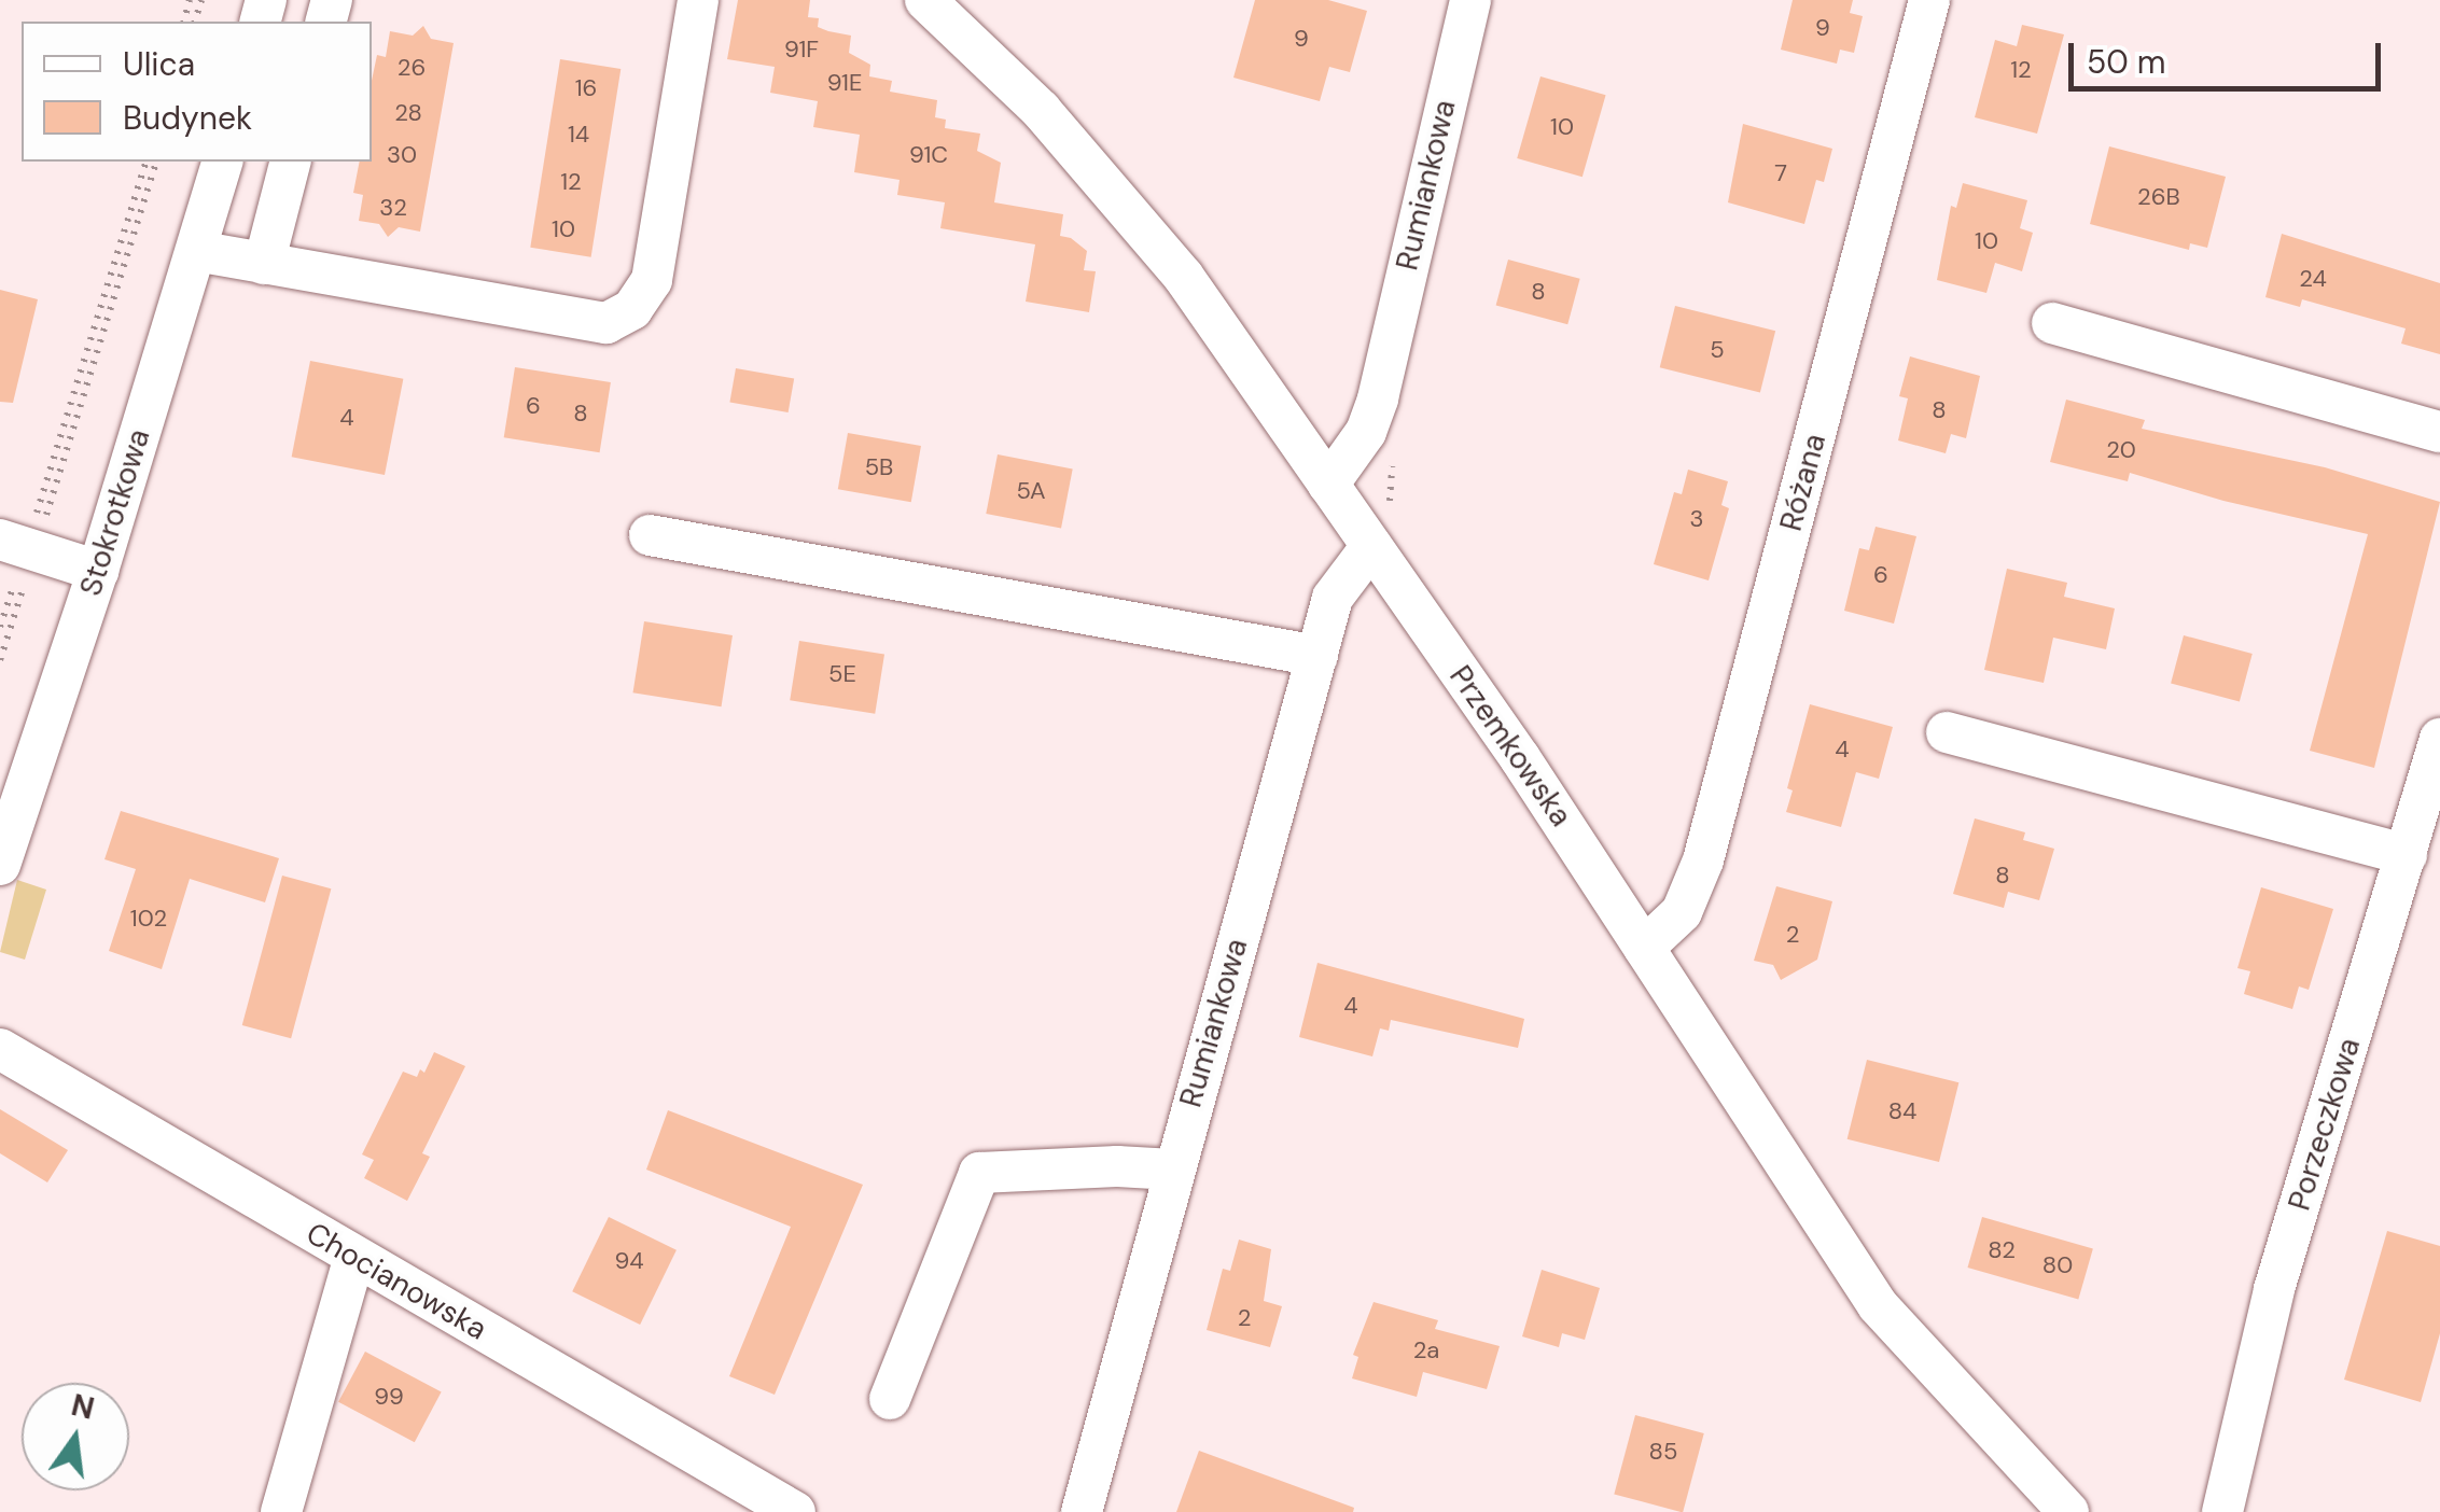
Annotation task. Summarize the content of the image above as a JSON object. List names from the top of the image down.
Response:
{
  "streets": {
    "street": [
      "Rumiankowa",
      "Różana",
      "Stokrotkowa",
      "Przemkowska",
      "Porzeczkowa",
      "Chocianowska"
    ]
  },
  "crossings": [
    ["Rumiankowa", "Przemkowska"],
    ["Różana", "Przemkowska"]
  ],
  "house_numbers": [
    "9",
    "9",
    "91F",
    "26",
    "12",
    "91E",
    "16",
    "28",
    "10",
    "14",
    "30",
    "91C",
    "7",
    "12",
    "26B",
    "32",
    "10",
    "10",
    "24",
    "8",
    "5",
    "6",
    "8",
    "8",
    "4",
    "20",
    "5B",
    "5A",
    "3",
    "6",
    "5E",
    "4",
    "8",
    "102",
    "2",
    "4",
    "84",
    "82",
    "94",
    "80",
    "2",
    "2a",
    "99",
    "85"
  ],
  "legend": ["Ulica", "Budynek"],
  "scale_bar": "50 m",
  "north": "top"
}
